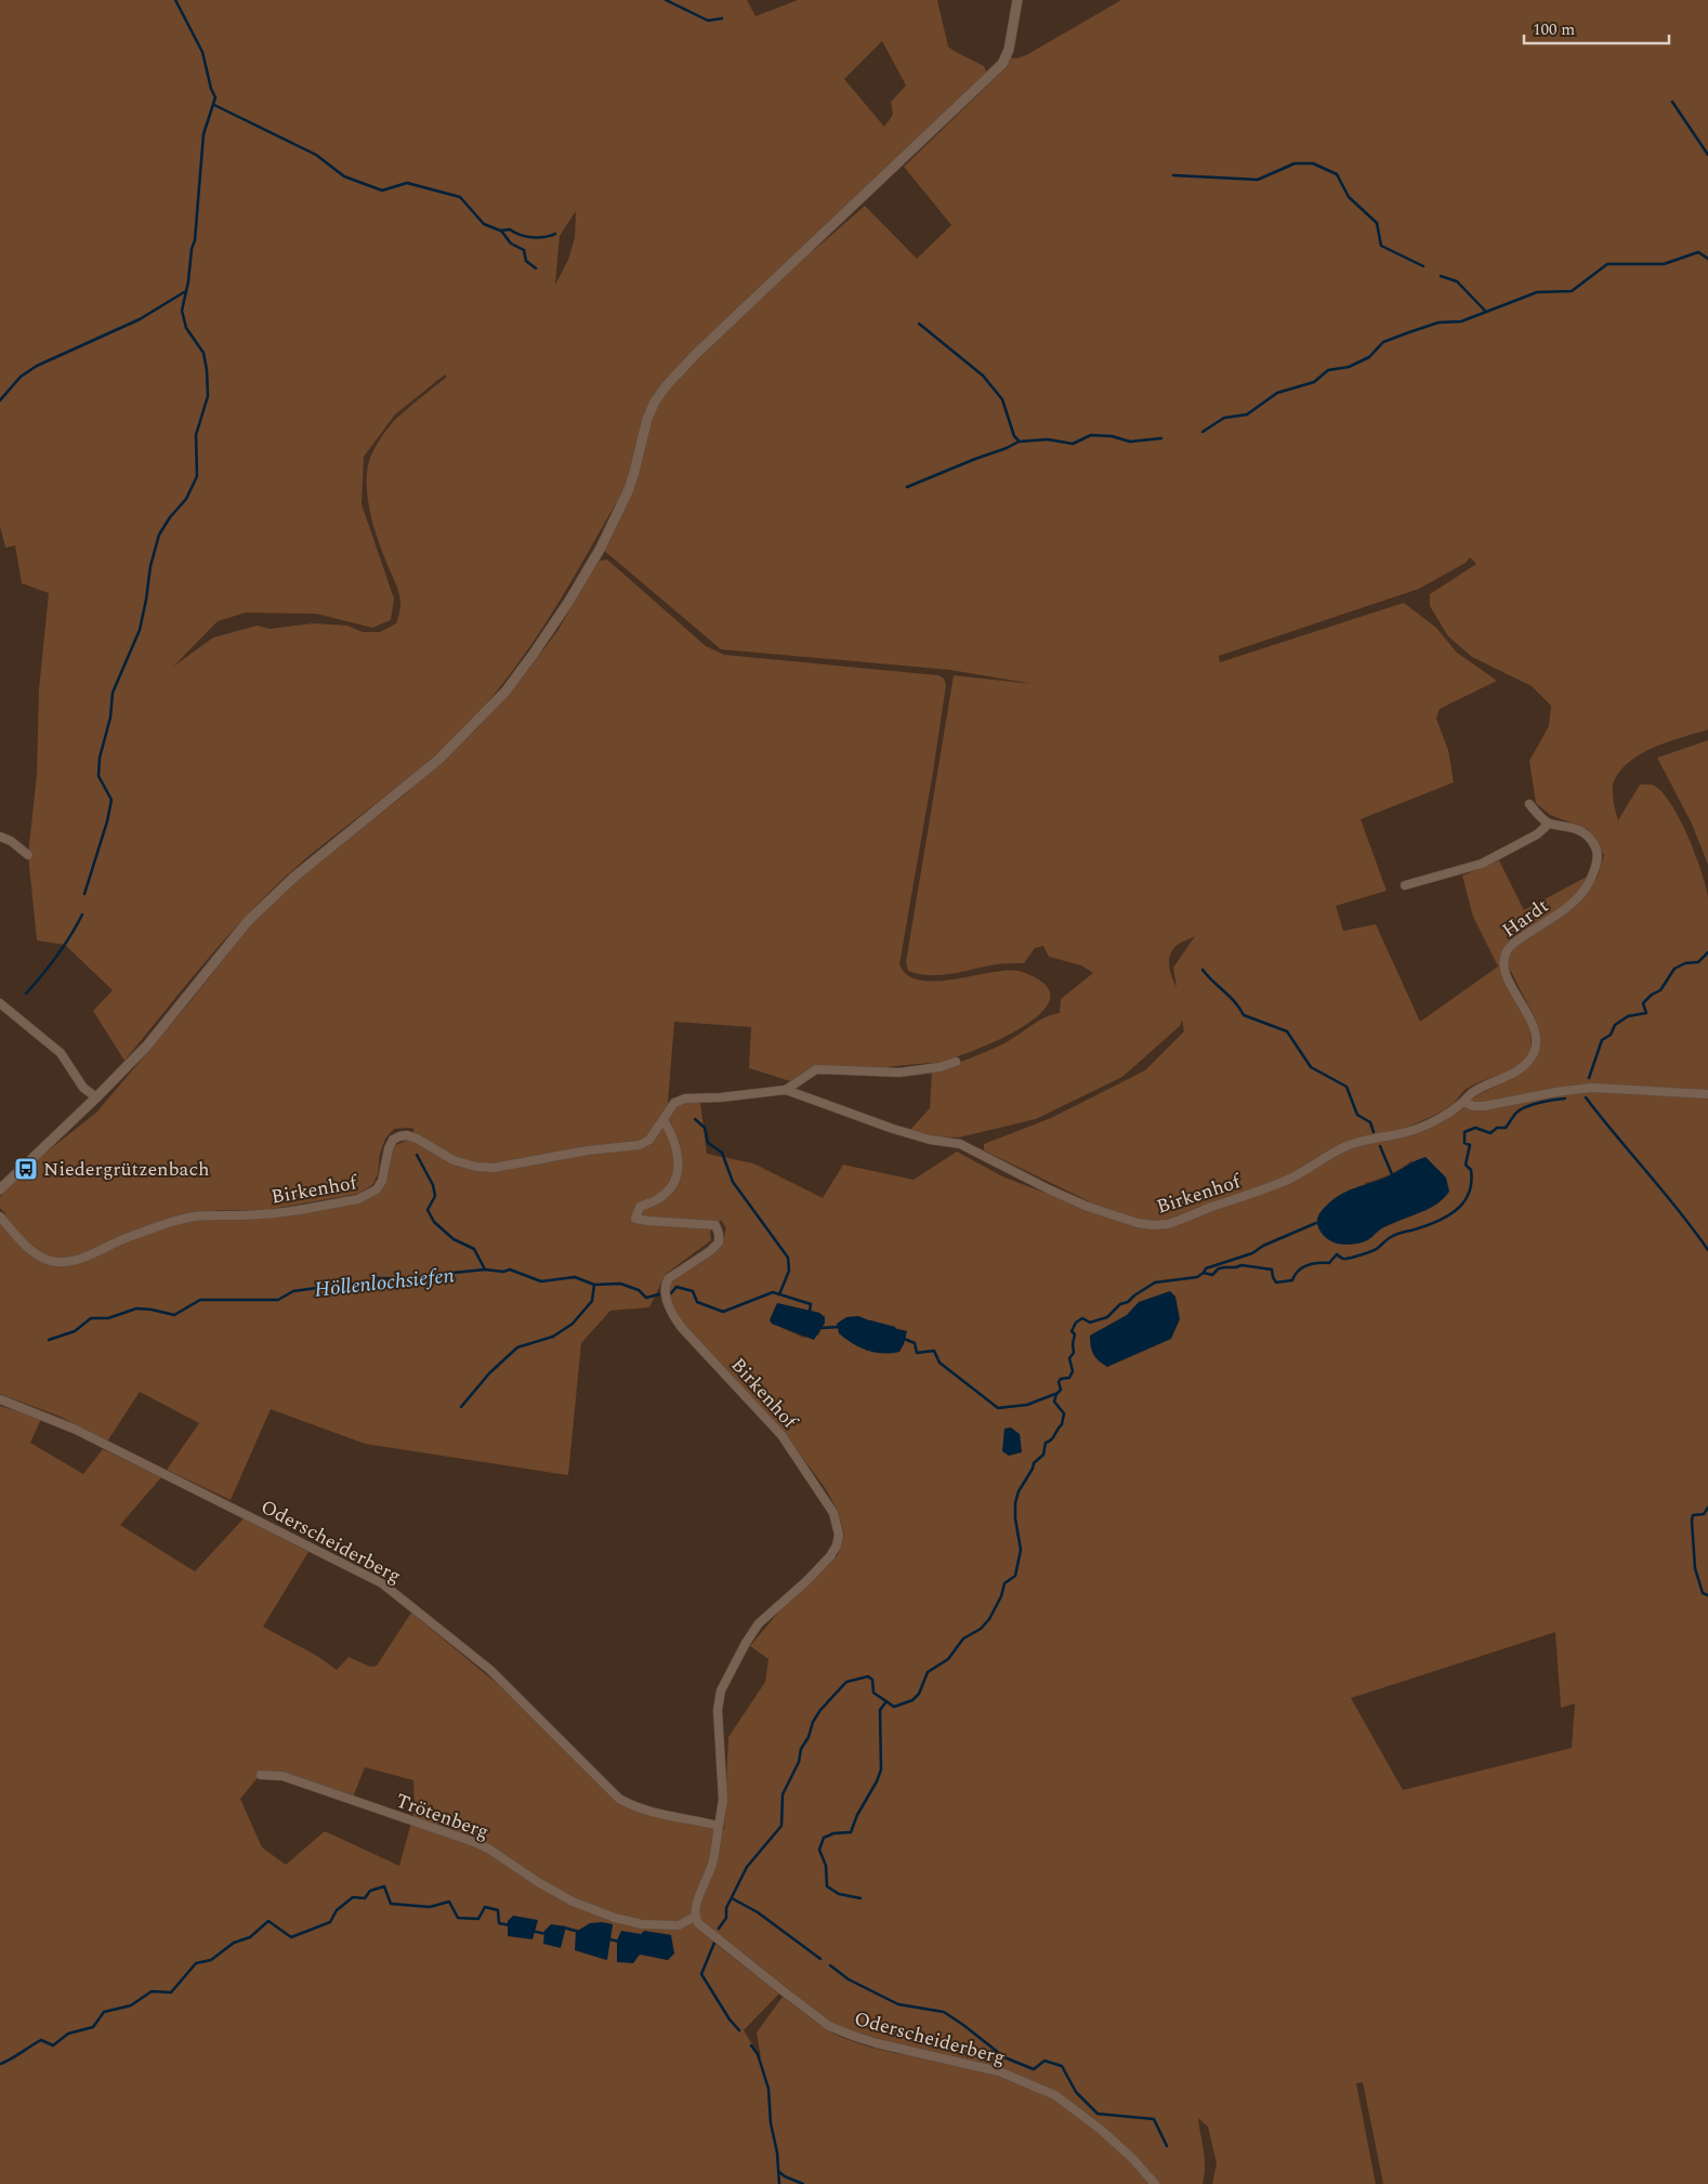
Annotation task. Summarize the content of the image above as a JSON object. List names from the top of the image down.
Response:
{
  "streets": {
    "street": [
      "Hardt",
      "Birkenhof",
      "Oderscheiderberg",
      "Trötenberg"
    ]
  },
  "crossings": [
    ["Hardt", "Birkenhof"],
    ["Birkenhof", "Oderscheiderberg"],
    ["Oderscheiderberg", "Trötenberg"]
  ],
  "water": ["Höllenlochsiefen"],
  "places": {
    "bus stop": ["Niedergrützenbach"]
  },
  "scale_bar": "100 m"
}
